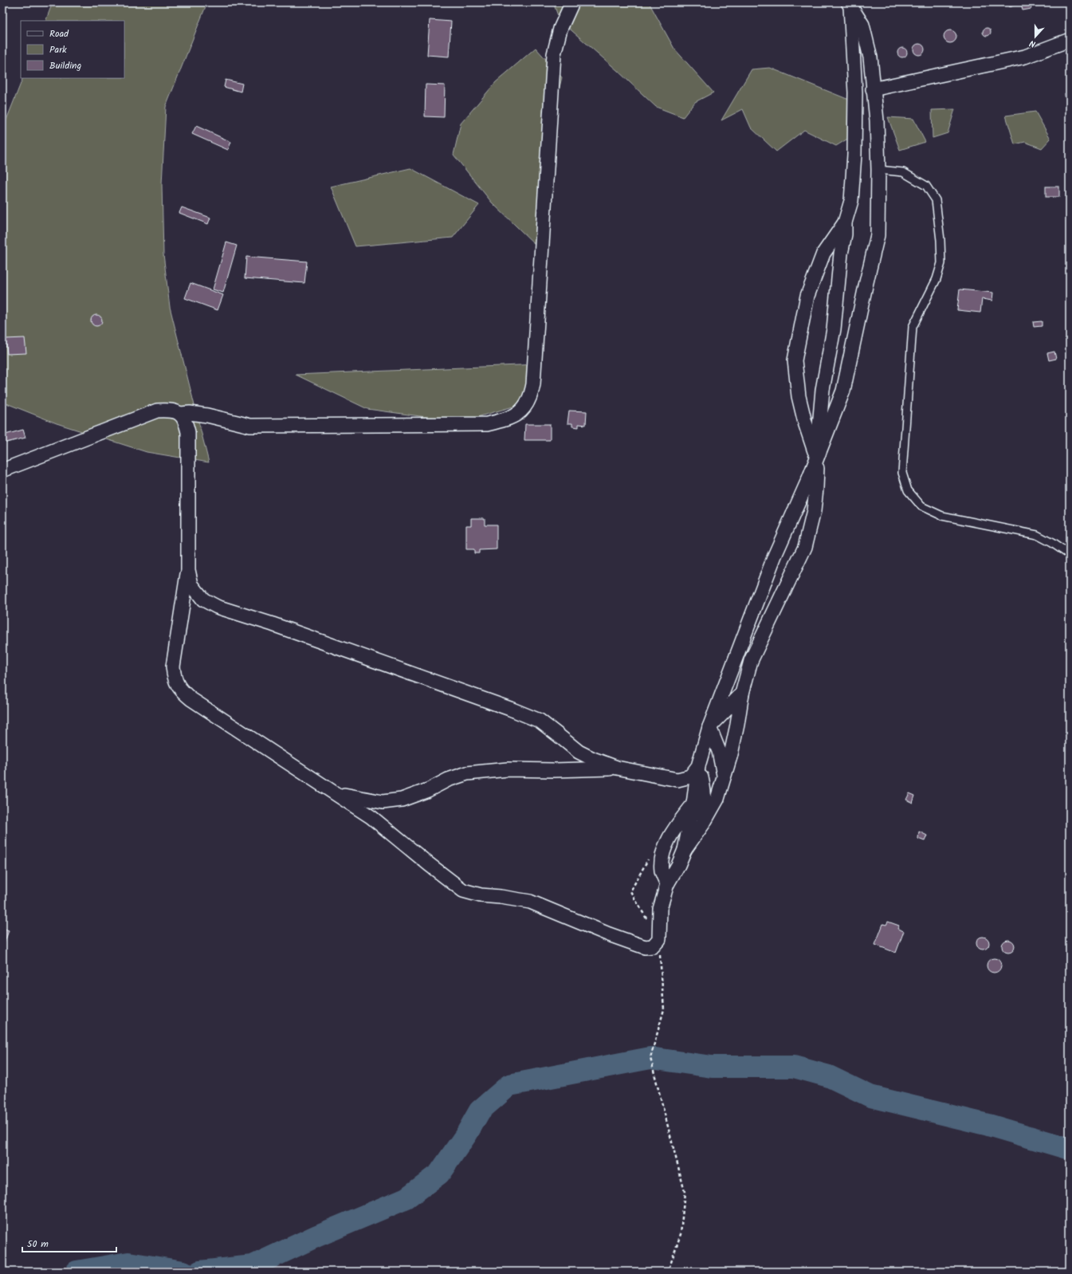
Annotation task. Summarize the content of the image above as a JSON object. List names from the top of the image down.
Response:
{
  "legend": ["Road", "Park", "Building"],
  "scale_bar": "50 m",
  "north": "bottom"
}
